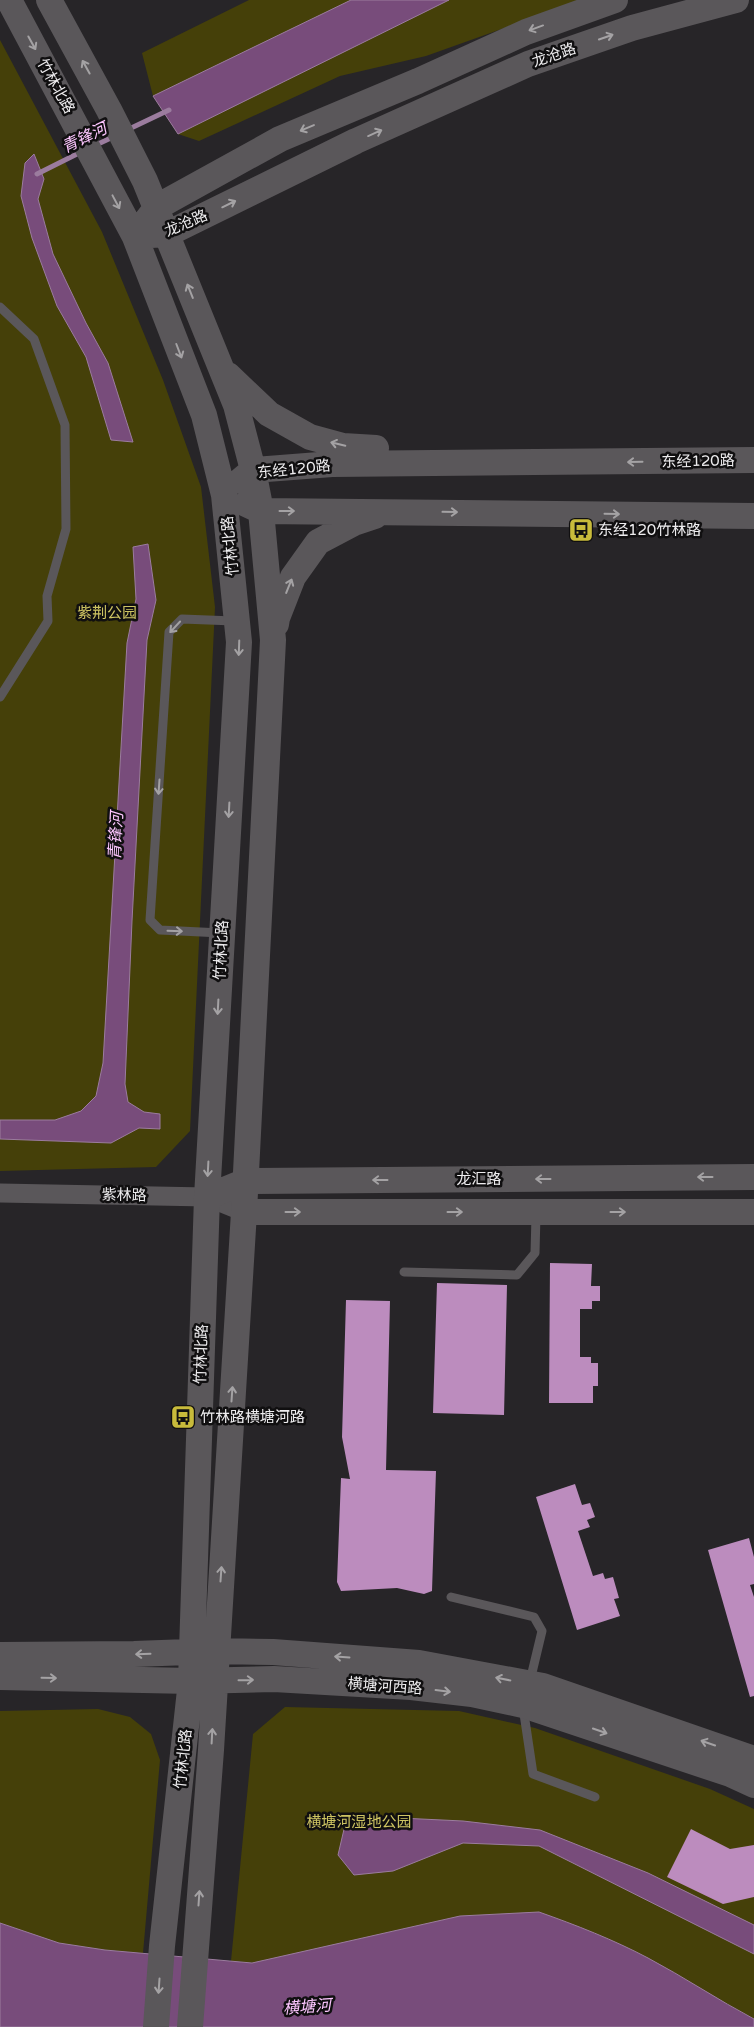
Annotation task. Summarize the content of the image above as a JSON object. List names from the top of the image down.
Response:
{
  "streets": {
    "main road": [
      "龙沧路",
      "竹林北路",
      "东经120路",
      "龙汇路",
      "横塘河西路"
    ],
    "street": ["紫林路"]
  },
  "crossings": [
    ["龙沧路", "竹林北路"],
    ["竹林北路", "东经120路"],
    ["竹林北路", "龙汇路"],
    ["竹林北路", "紫林路"],
    ["竹林北路", "横塘河西路"],
    ["龙汇路", "紫林路"]
  ],
  "water": ["青锋河", "横塘河"],
  "parks": ["紫荆公园", "横塘河湿地公园"],
  "places": {
    "bus stop": ["东经120竹林路", "竹林路横塘河路"]
  }
}
